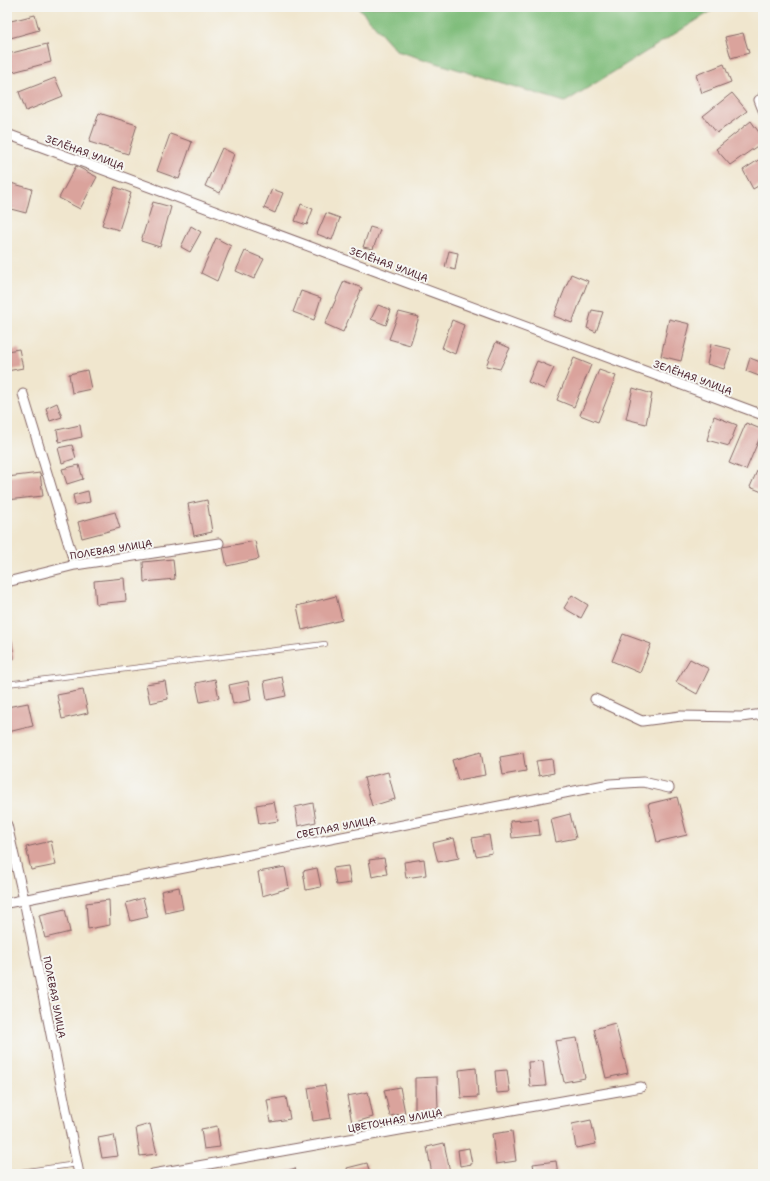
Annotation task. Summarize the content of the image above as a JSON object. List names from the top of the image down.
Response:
{
  "streets": {
    "street": [
      "ЗЕЛЁНАЯ УЛИЦА",
      "ПОЛЕВАЯ УЛИЦА",
      "СВЕТЛАЯ УЛИЦА",
      "ЦВЕТОЧНАЯ УЛИЦА"
    ]
  },
  "crossings": [
    ["ПОЛЕВАЯ УЛИЦА", "СВЕТЛАЯ УЛИЦА"]
  ]
}
